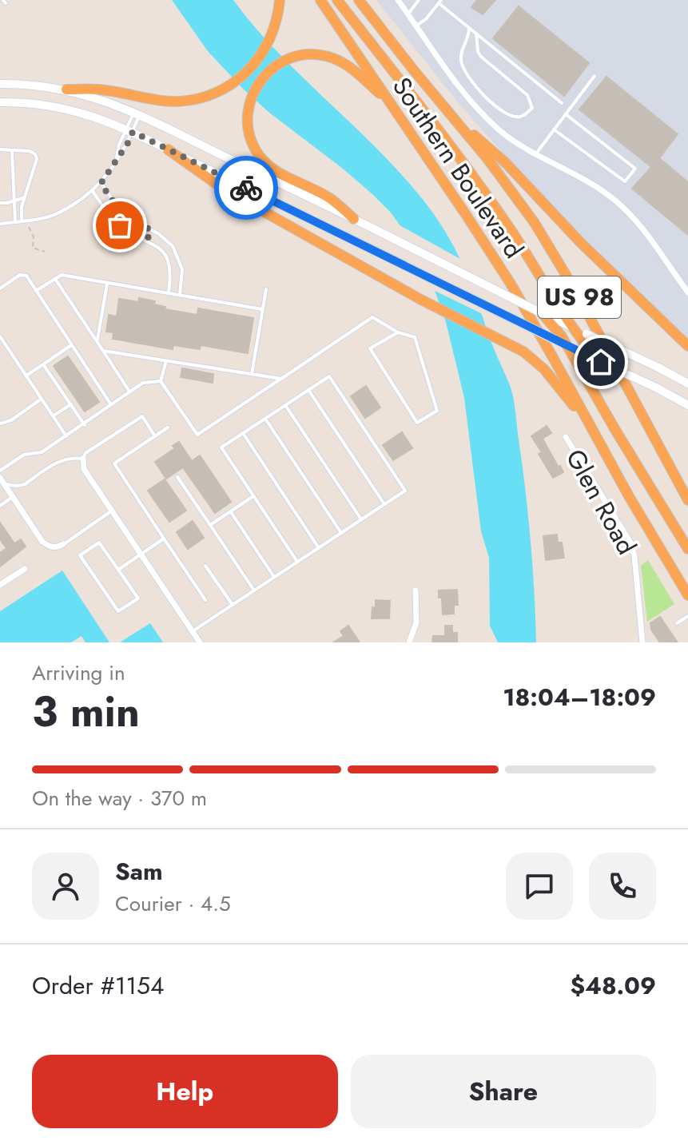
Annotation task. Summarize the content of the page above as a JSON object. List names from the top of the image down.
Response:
{
  "streets": {
    "highway": ["Southern Boulevard", "US 98"],
    "street": ["Glen Road"]
  },
  "page": {
    "heading": ["3 min", "Arriving in", "18:04–18:09"],
    "panel": [
      "Sam",
      "Courier · 4.5",
      "Order #1154",
      "$48.09"
    ],
    "bar": "On the way · 370 m",
    "buttons": ["Help", "Share"]
  }
}
